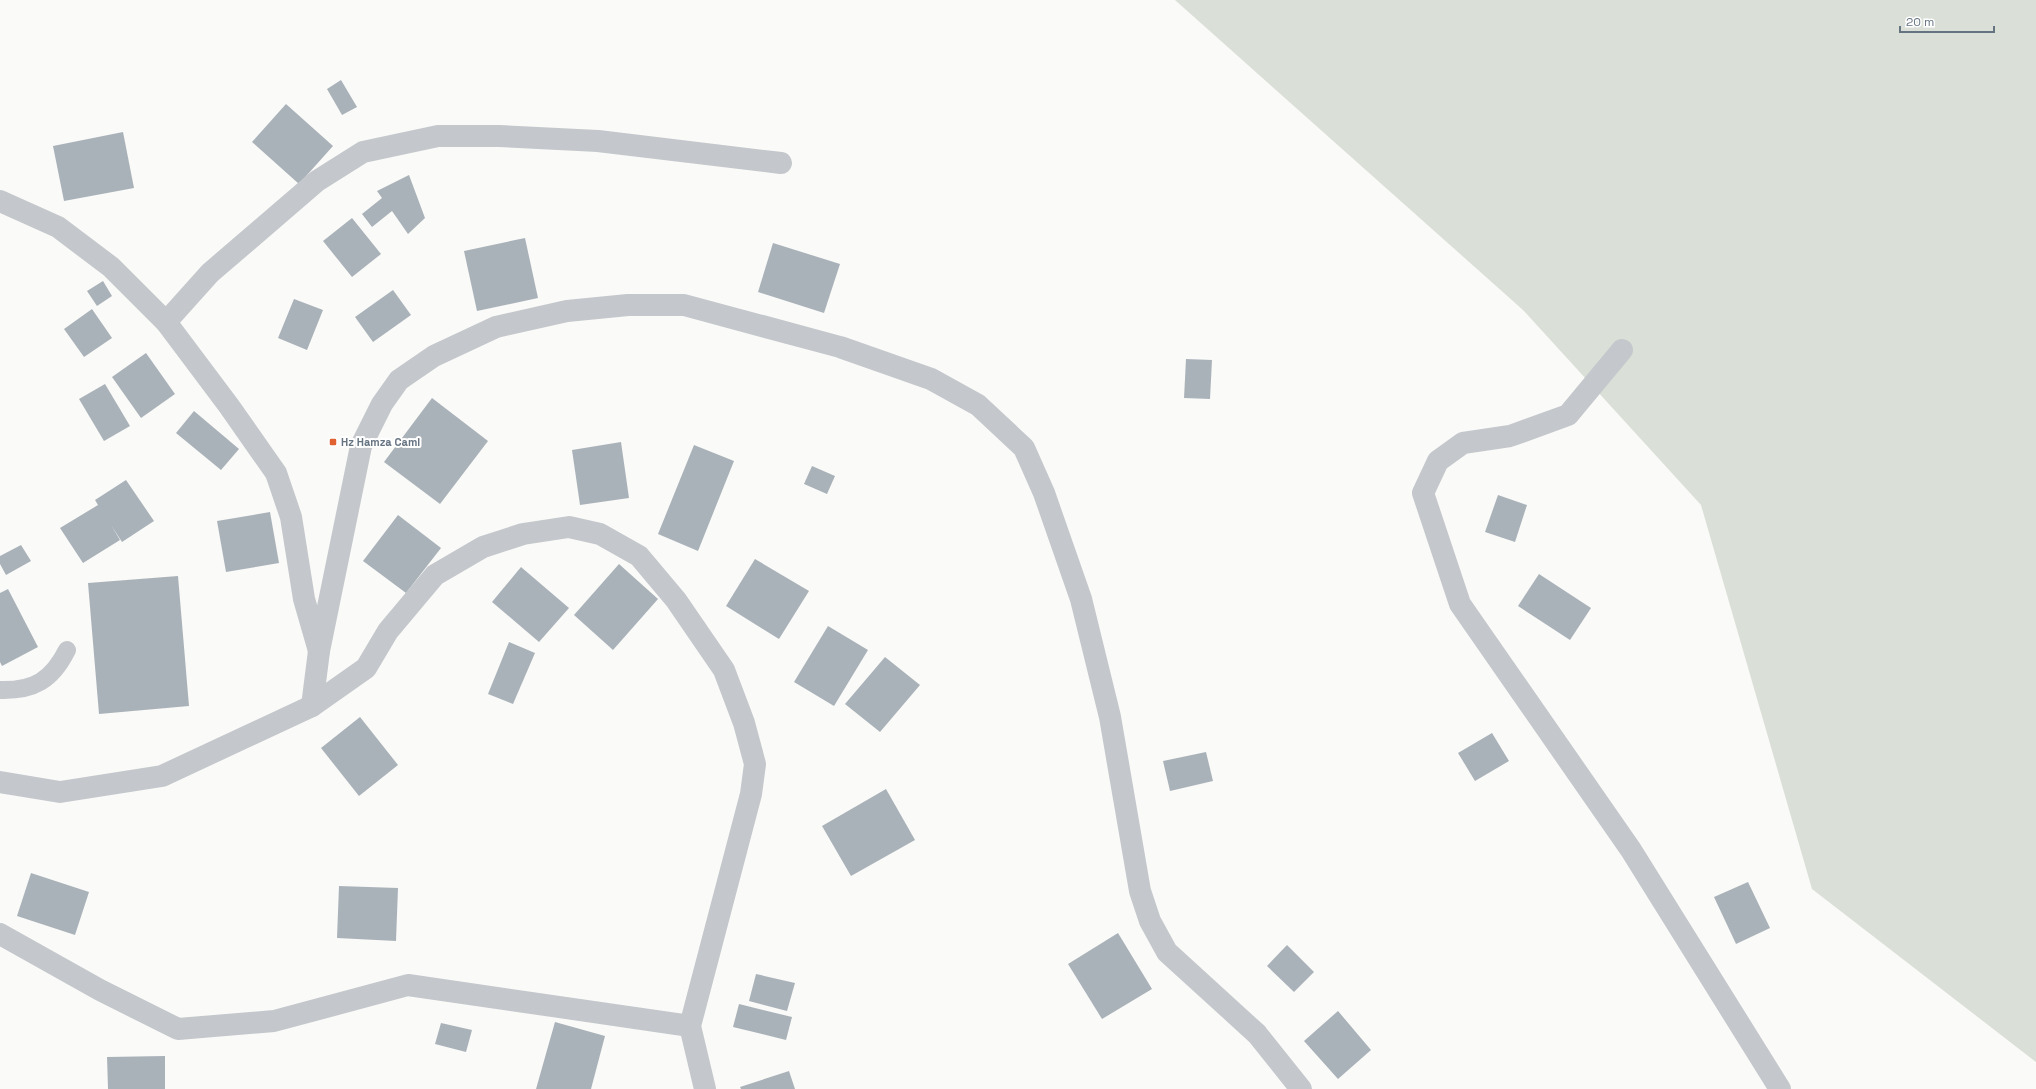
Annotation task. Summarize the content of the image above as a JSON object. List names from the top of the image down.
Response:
{
  "places": {
    "transit": ["Hz Hamza Cami"]
  },
  "scale_bar": "20 m"
}
